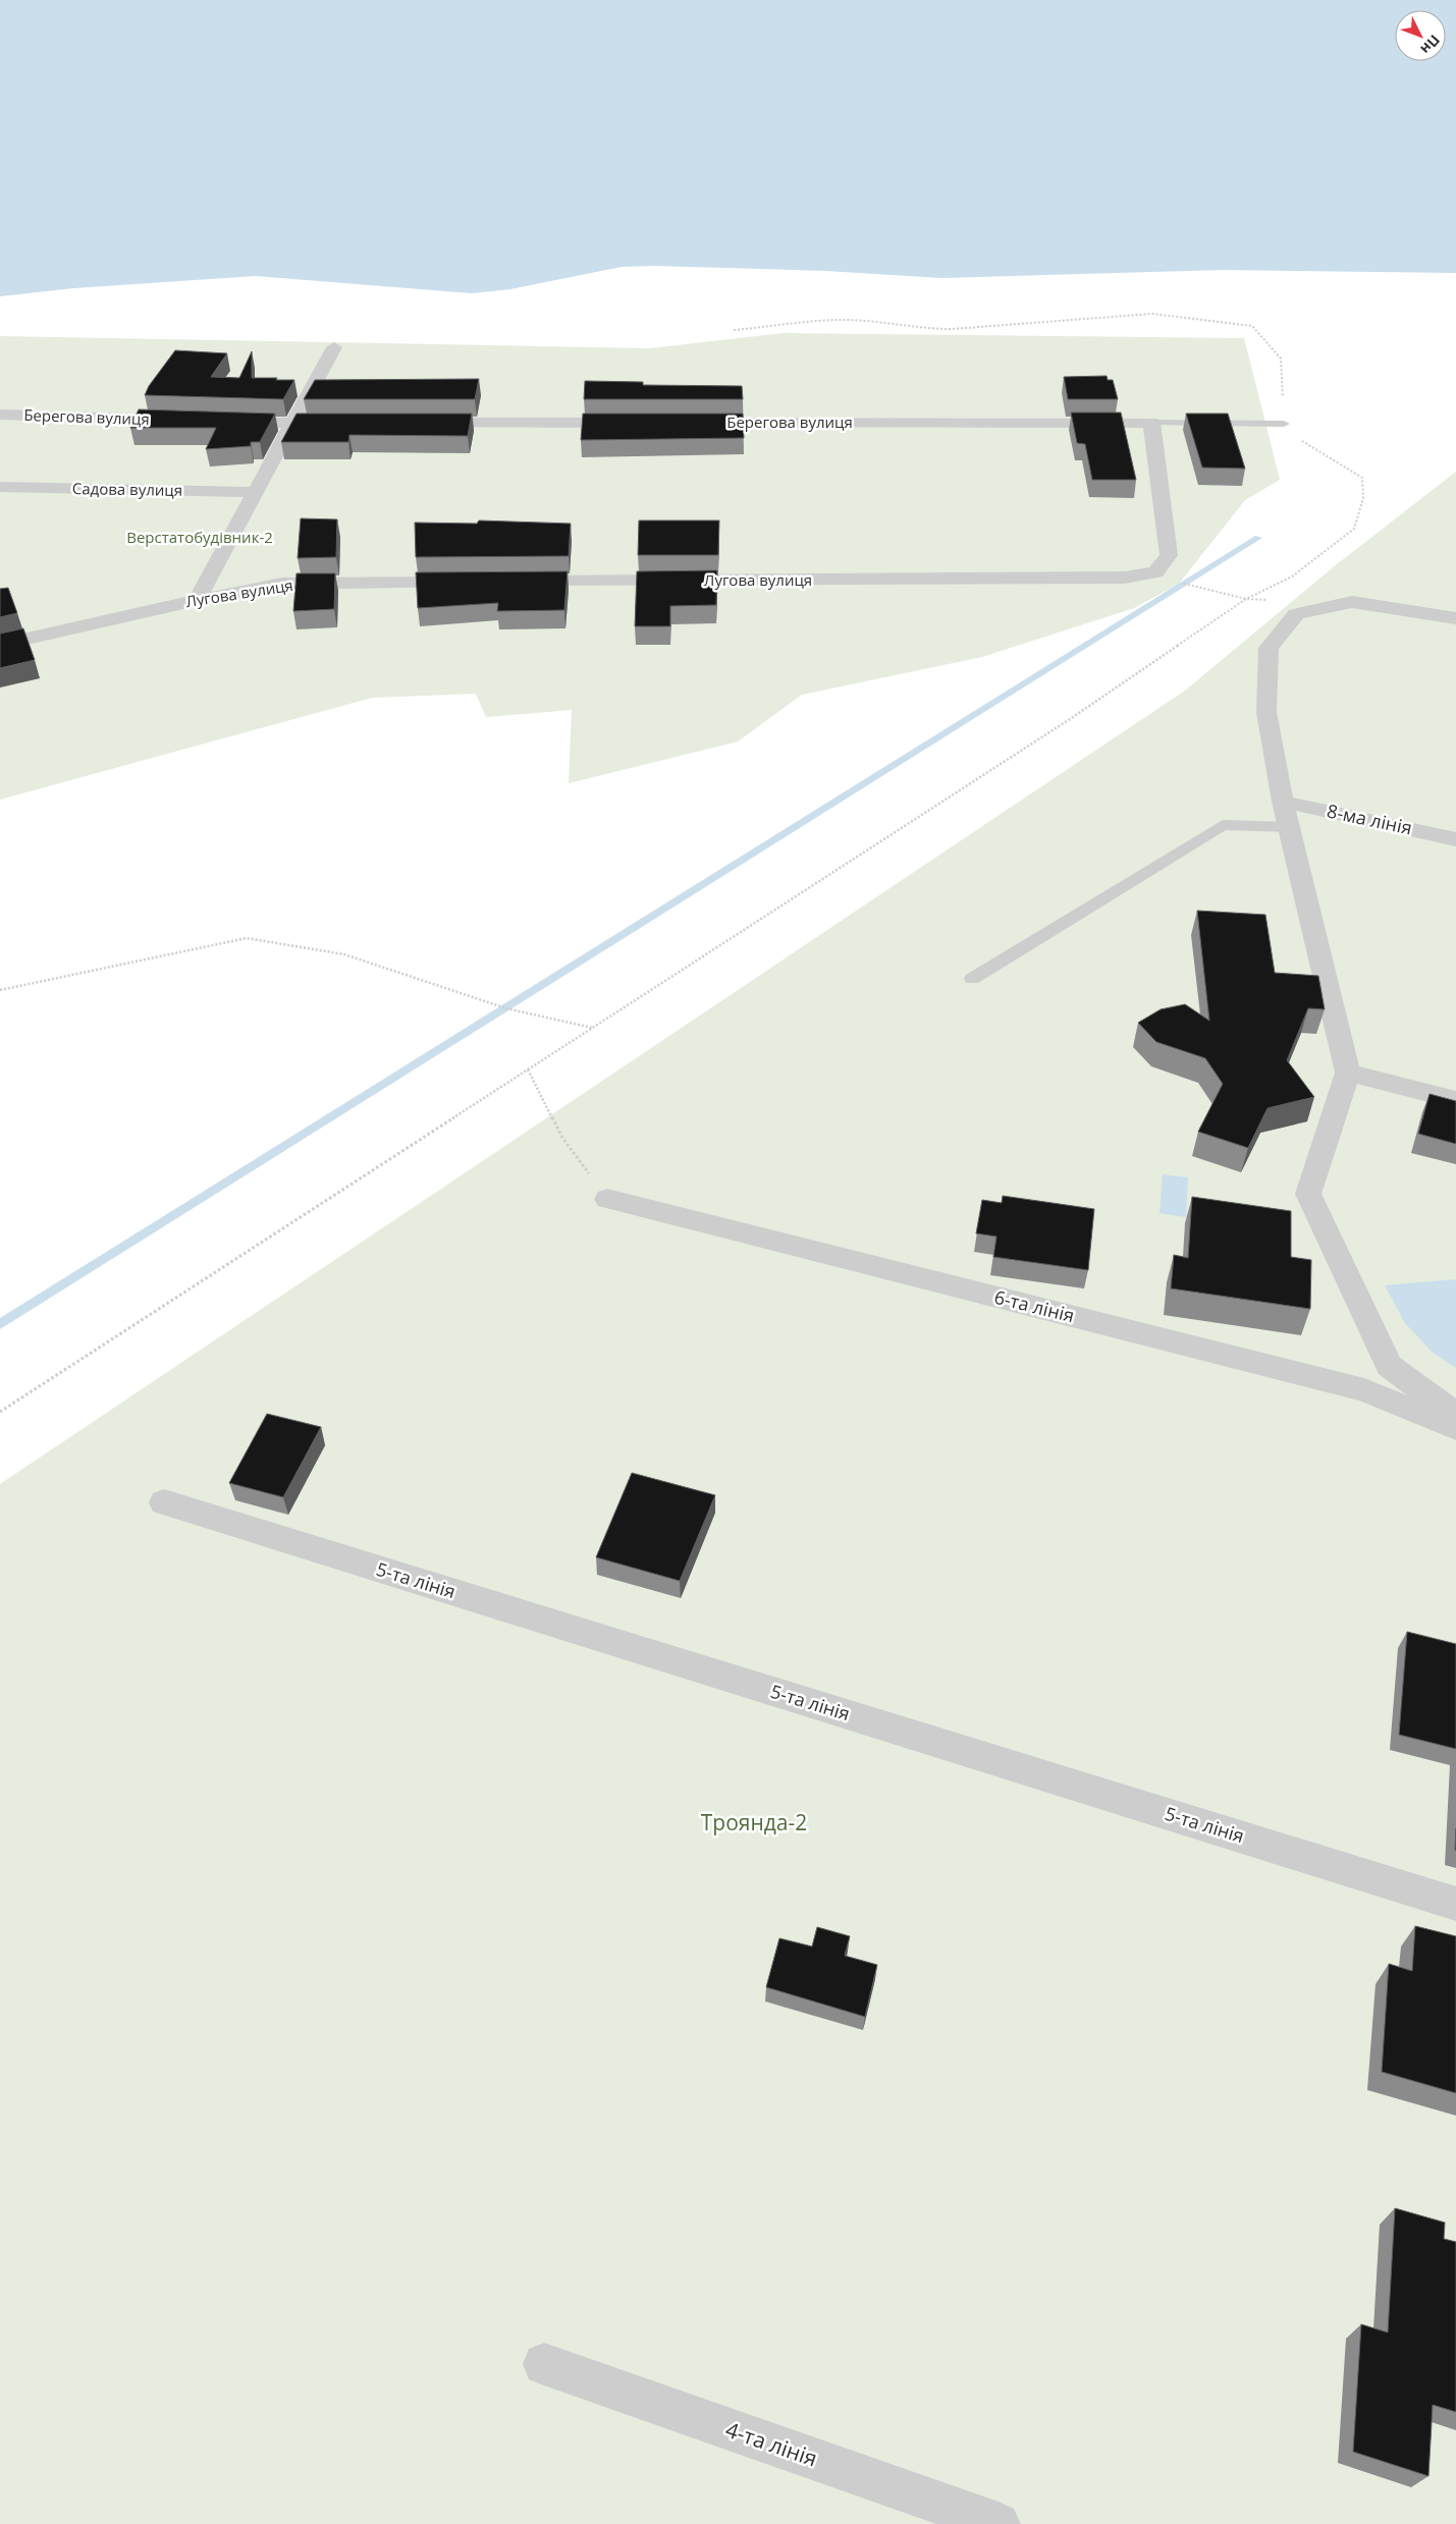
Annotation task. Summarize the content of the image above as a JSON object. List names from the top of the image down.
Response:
{
  "streets": {
    "street": [
      "Берегова вулиця",
      "Садова вулиця",
      "Лугова вулиця",
      "8-ма лінія",
      "6-та лінія",
      "5-та лінія",
      "4-та лінія"
    ]
  },
  "parks": ["Верстатобудівник-2", "Троянда-2"],
  "north": "bottom right"
}
